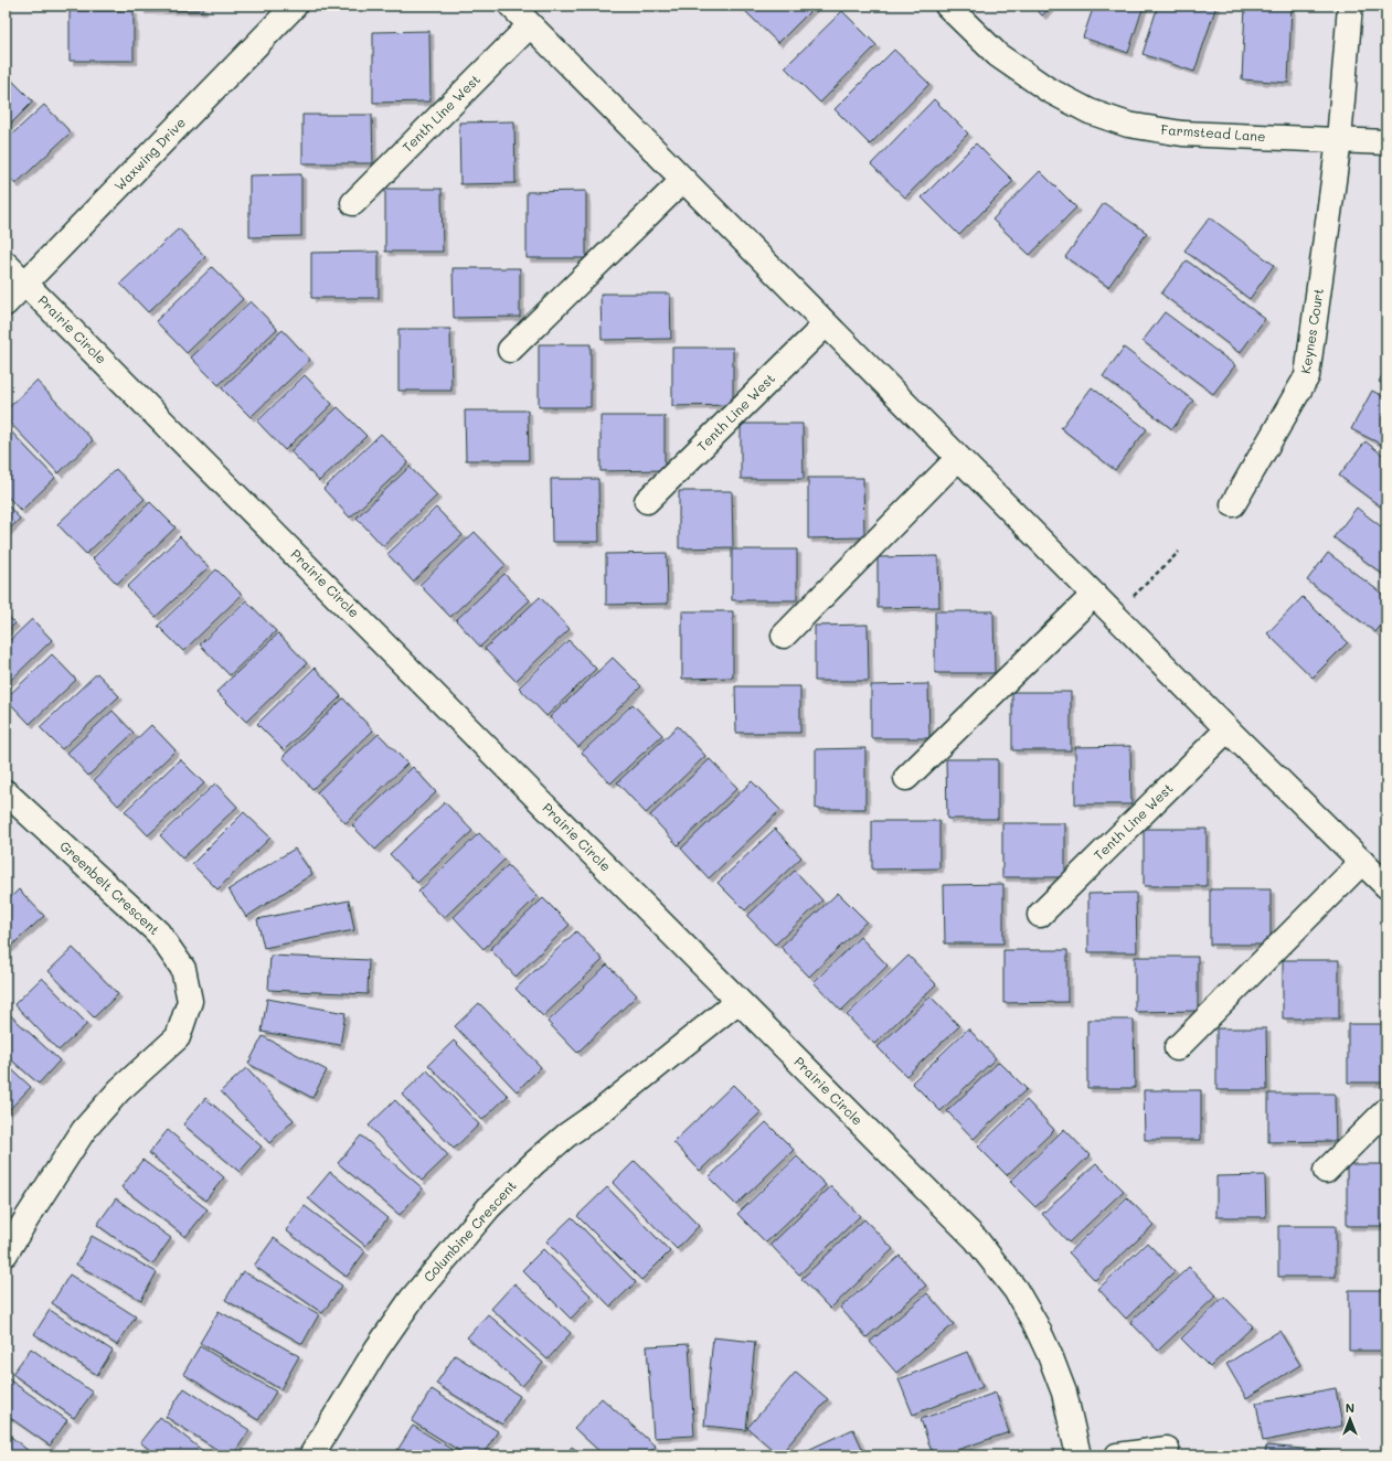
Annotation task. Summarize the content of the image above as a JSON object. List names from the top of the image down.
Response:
{
  "streets": {
    "street": [
      "Tenth Line West",
      "Farmstead Lane",
      "Waxwing Drive",
      "Prairie Circle",
      "Keynes Court",
      "Greenbelt Crescent",
      "Columbine Crescent"
    ]
  },
  "crossings": [
    ["Farmstead Lane", "Keynes Court"],
    ["Waxwing Drive", "Prairie Circle"],
    ["Prairie Circle", "Columbine Crescent"]
  ],
  "north": "top"
}
